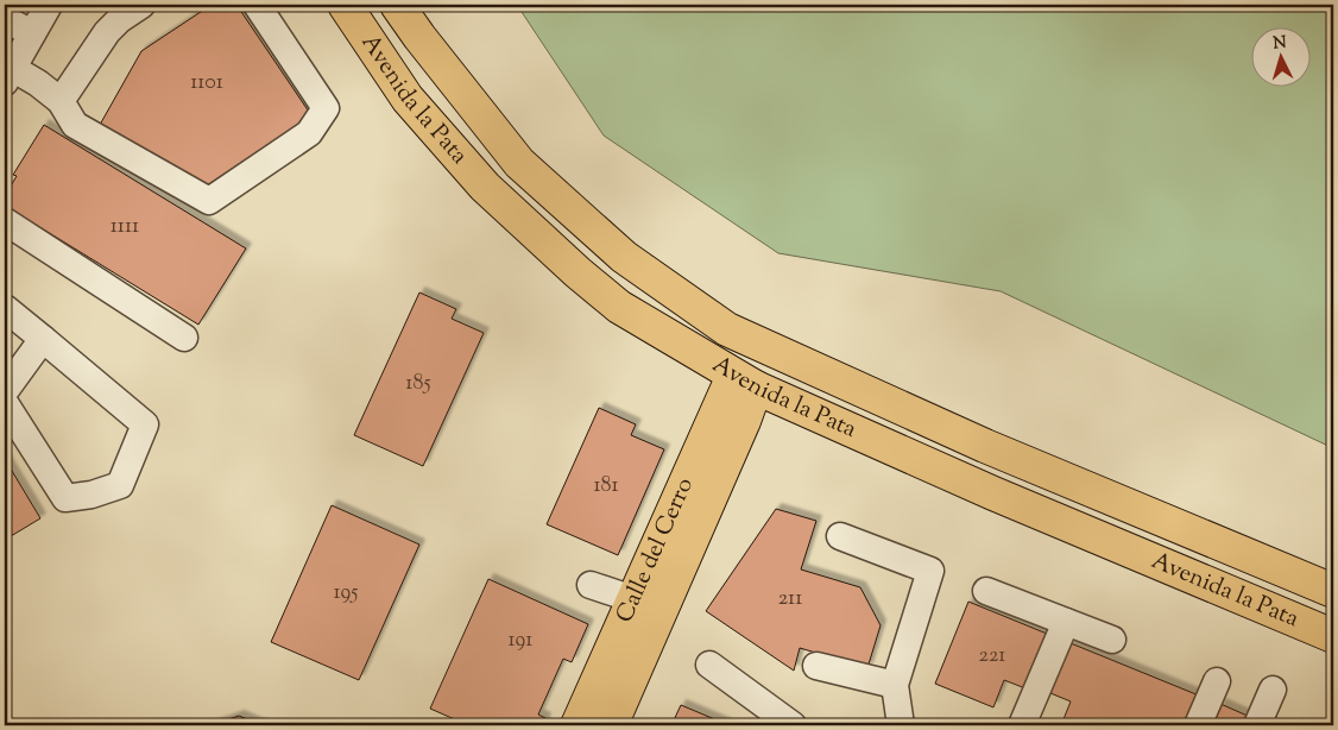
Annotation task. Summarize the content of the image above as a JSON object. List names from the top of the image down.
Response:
{
  "streets": {
    "main road": ["Avenida la Pata", "Calle del Cerro"]
  },
  "crossings": [
    ["Avenida la Pata", "Calle del Cerro"]
  ],
  "house_numbers": [
    "1101",
    "1111",
    "185",
    "181",
    "195",
    "211",
    "191",
    "221"
  ],
  "north": "top"
}
